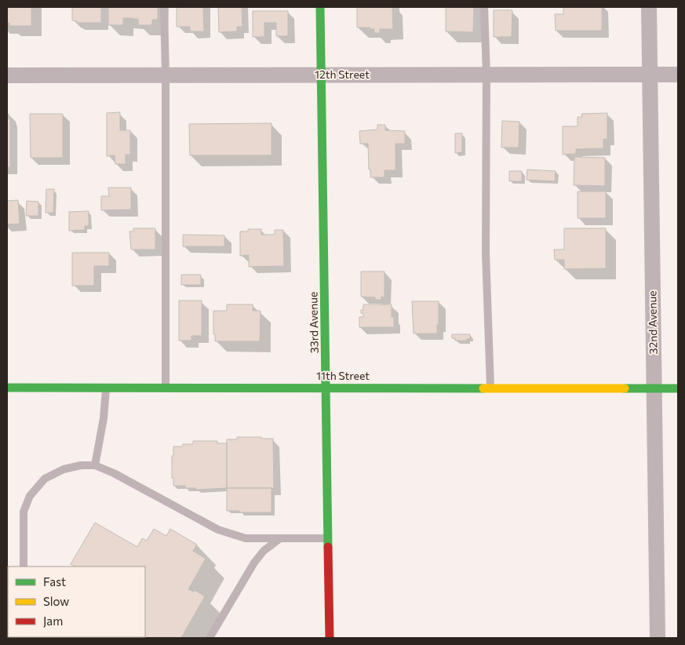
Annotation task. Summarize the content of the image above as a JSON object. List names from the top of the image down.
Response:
{
  "streets": {
    "street": [
      "12th Street",
      "33rd Avenue",
      "32nd Avenue",
      "11th Street"
    ]
  },
  "crossings": [
    ["12th Street", "33rd Avenue"],
    ["12th Street", "32nd Avenue"],
    ["33rd Avenue", "11th Street"],
    ["32nd Avenue", "11th Street"]
  ],
  "legend": ["Fast", "Slow", "Jam"]
}
